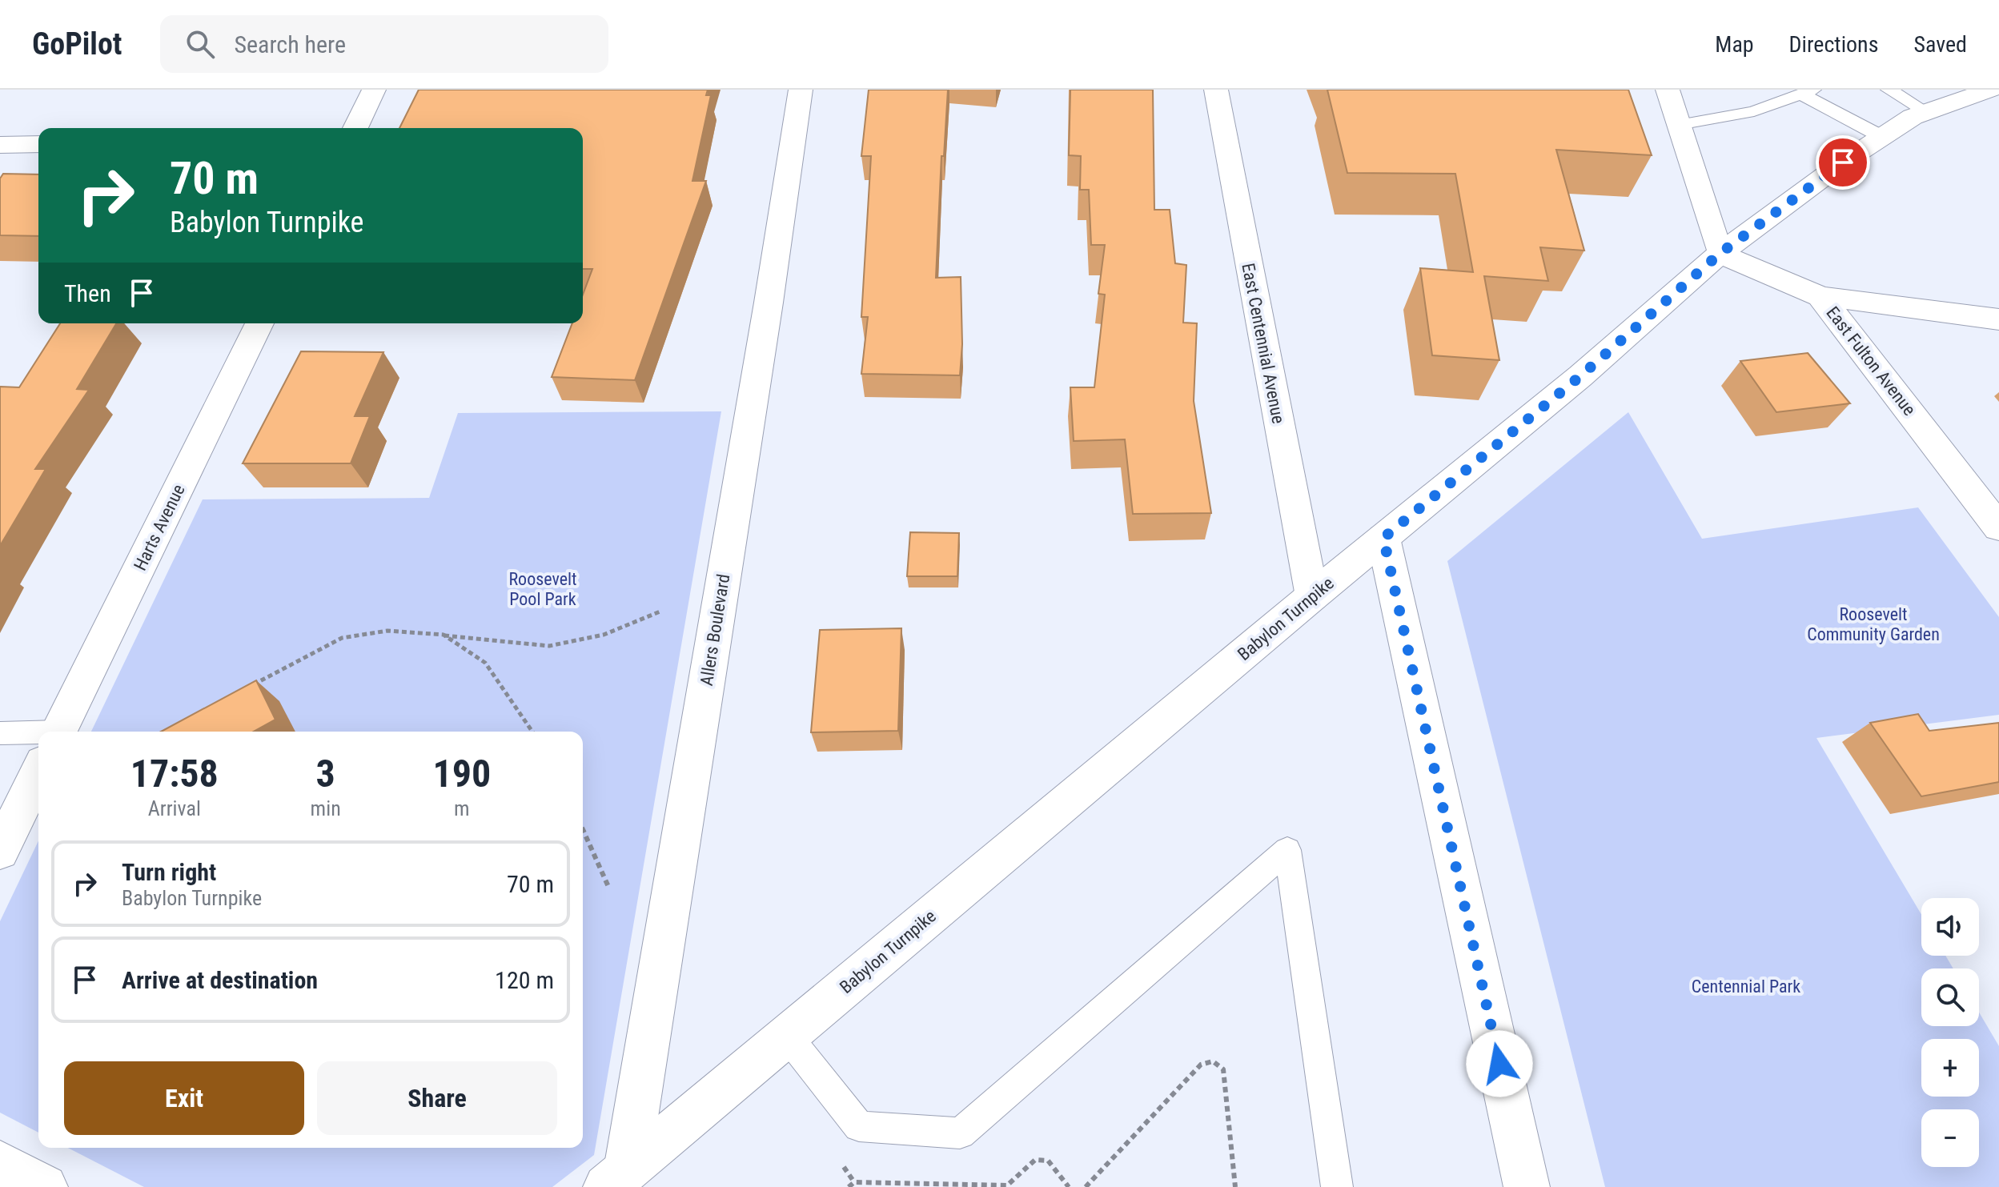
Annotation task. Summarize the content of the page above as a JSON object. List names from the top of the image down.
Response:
{
  "streets": {
    "street": [
      "East Centennial Avenue",
      "East Fulton Avenue",
      "Harts Avenue",
      "Babylon Turnpike",
      "Allers Boulevard"
    ]
  },
  "crossings": [
    ["East Centennial Avenue", "Babylon Turnpike"],
    ["East Fulton Avenue", "Babylon Turnpike"],
    ["Babylon Turnpike", "Allers Boulevard"]
  ],
  "parks": ["Roosevelt Pool Park", "Roosevelt Community Garden", "Centennial Park"],
  "page": {
    "header": "GoPilot",
    "search": "Search here",
    "nav": ["Map", "Directions", "Saved"],
    "turn": ["70 m", "Babylon Turnpike"],
    "then": "Then",
    "eta": [
      "17:58",
      "Arrival",
      "3",
      "min",
      "190",
      "m"
    ],
    "list": [
      {
        "name": "Turn right",
        "note": "Babylon Turnpike",
        "value": "70 m"
      },
      {
        "name": "Arrive at destination",
        "value": "120 m"
      }
    ],
    "map_buttons": ["+", "−"],
    "buttons": ["Exit", "Share"]
  }
}
